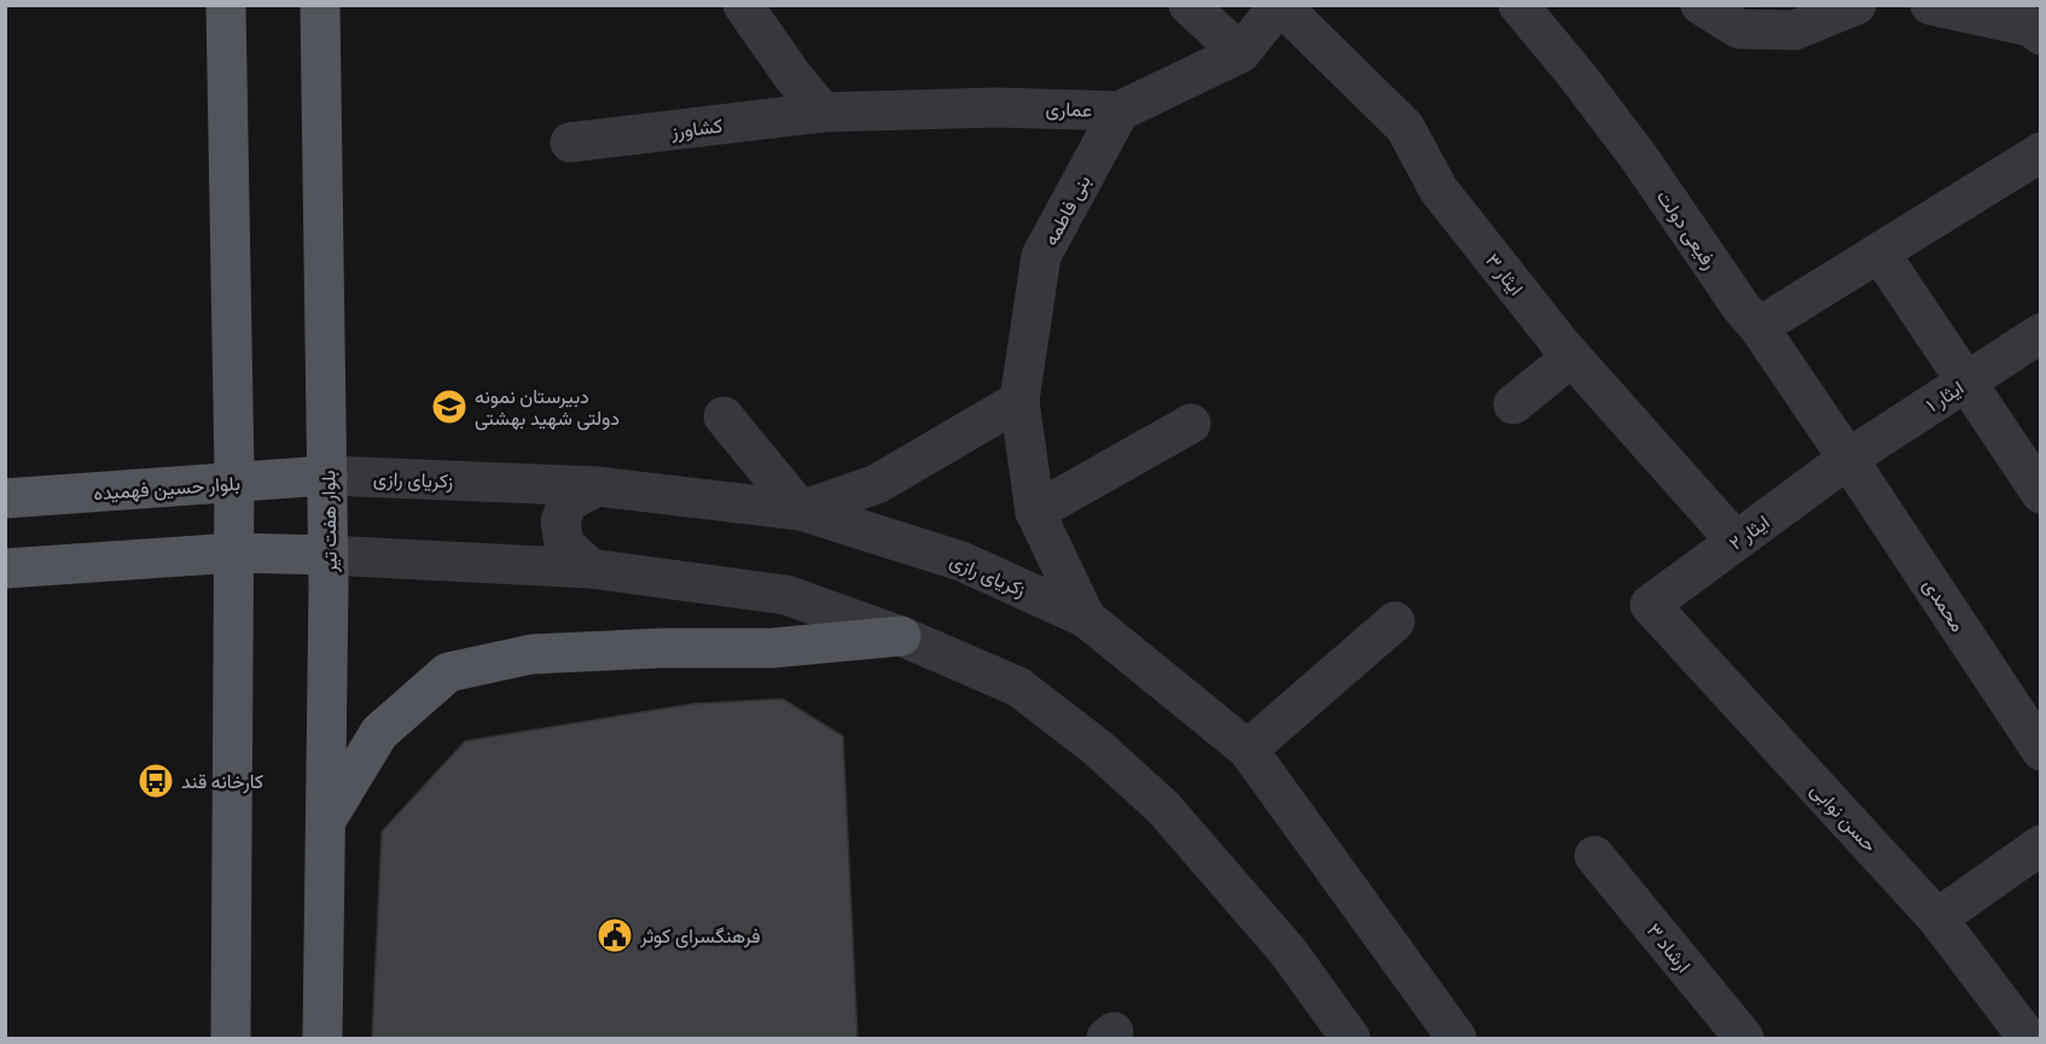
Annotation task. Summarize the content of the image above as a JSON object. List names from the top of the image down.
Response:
{
  "streets": {
    "main road": ["بلوار حسین فهمیده", "بلوار هفت تیر"],
    "street": [
      "عماری",
      "کشاورز",
      "بنی فاطمه",
      "رفیعی دولت",
      "ایثار ۳",
      "۱ ایثار",
      "زکریای رازی",
      "ایثار ۲",
      "محمدی",
      "حسن نوابی",
      "ارشاد ۳"
    ]
  },
  "crossings": [
    ["عماری", "کشاورز"],
    ["عماری", "بنی فاطمه"],
    ["عماری", "ایثار ۳"],
    ["بنی فاطمه", "زکریای رازی"],
    ["رفیعی دولت", "۱ ایثار"],
    ["رفیعی دولت", "ایثار ۲"],
    ["رفیعی دولت", "محمدی"],
    ["ایثار ۳", "ایثار ۲"],
    ["۱ ایثار", "ایثار ۲"],
    ["۱ ایثار", "محمدی"],
    ["زکریای رازی", "بلوار حسین فهمیده"],
    ["زکریای رازی", "بلوار هفت تیر"],
    ["بلوار حسین فهمیده", "بلوار هفت تیر"],
    ["ایثار ۲", "محمدی"],
    ["ایثار ۲", "حسن نوابی"]
  ],
  "places": {
    "school or university": ["دبیرستان نمونه دولتی شهید بهشتی"],
    "bus stop": ["کارخانه قند"],
    "public building": ["فرهنگسرای کوثر"]
  }
}
